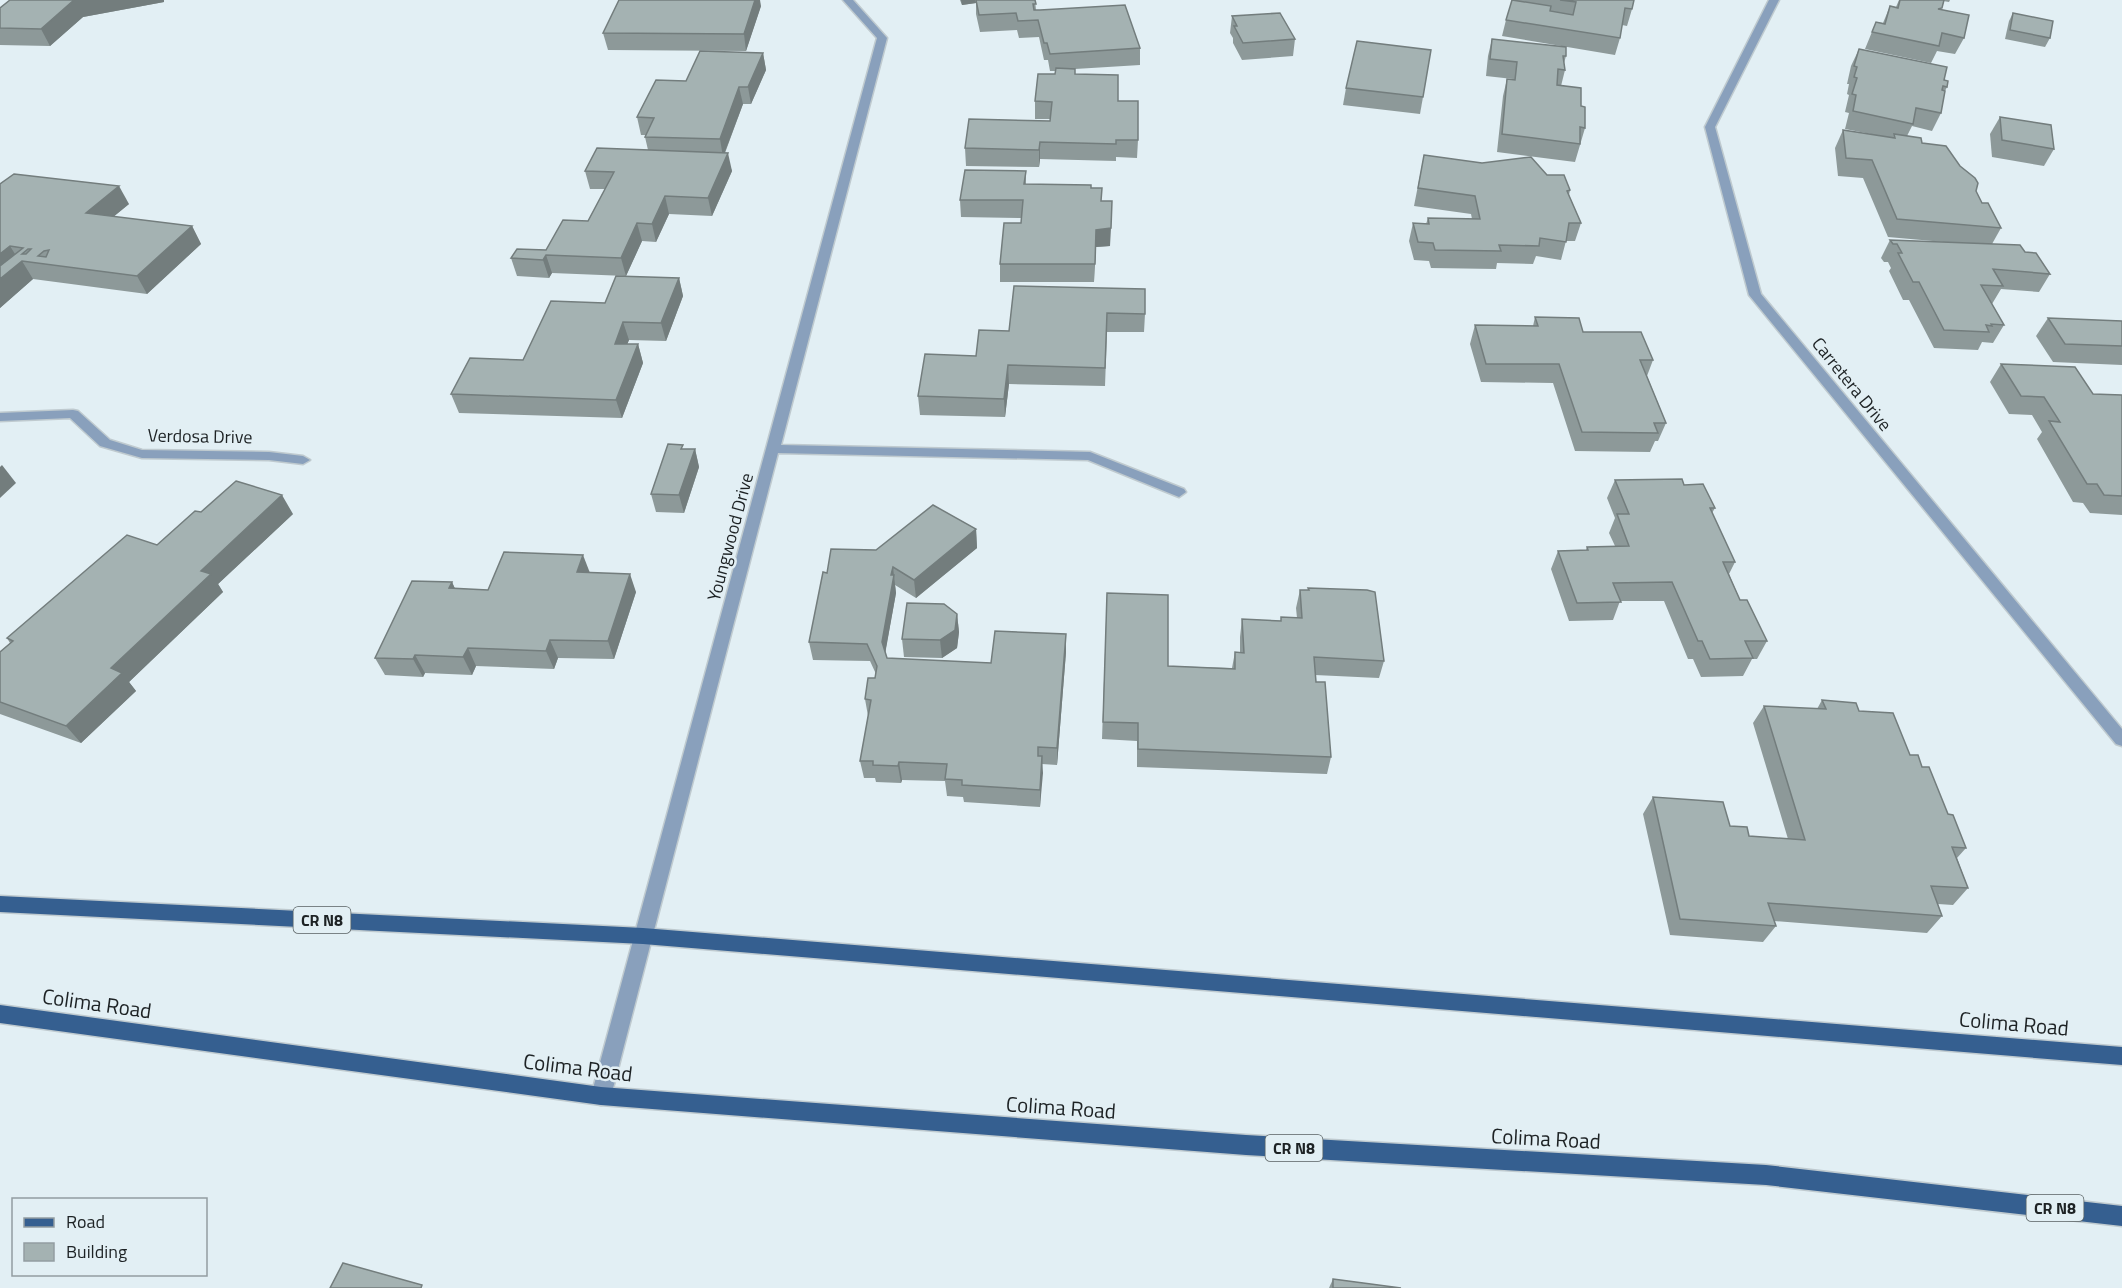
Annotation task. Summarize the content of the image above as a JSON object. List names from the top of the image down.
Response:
{
  "streets": {
    "main road": ["CR N8", "Colima Road"],
    "street": ["Carretera Drive", "Verdosa Drive", "Youngwood Drive"]
  },
  "crossings": [
    ["Youngwood Drive", "Colima Road"]
  ],
  "legend": ["Road", "Building"]
}
